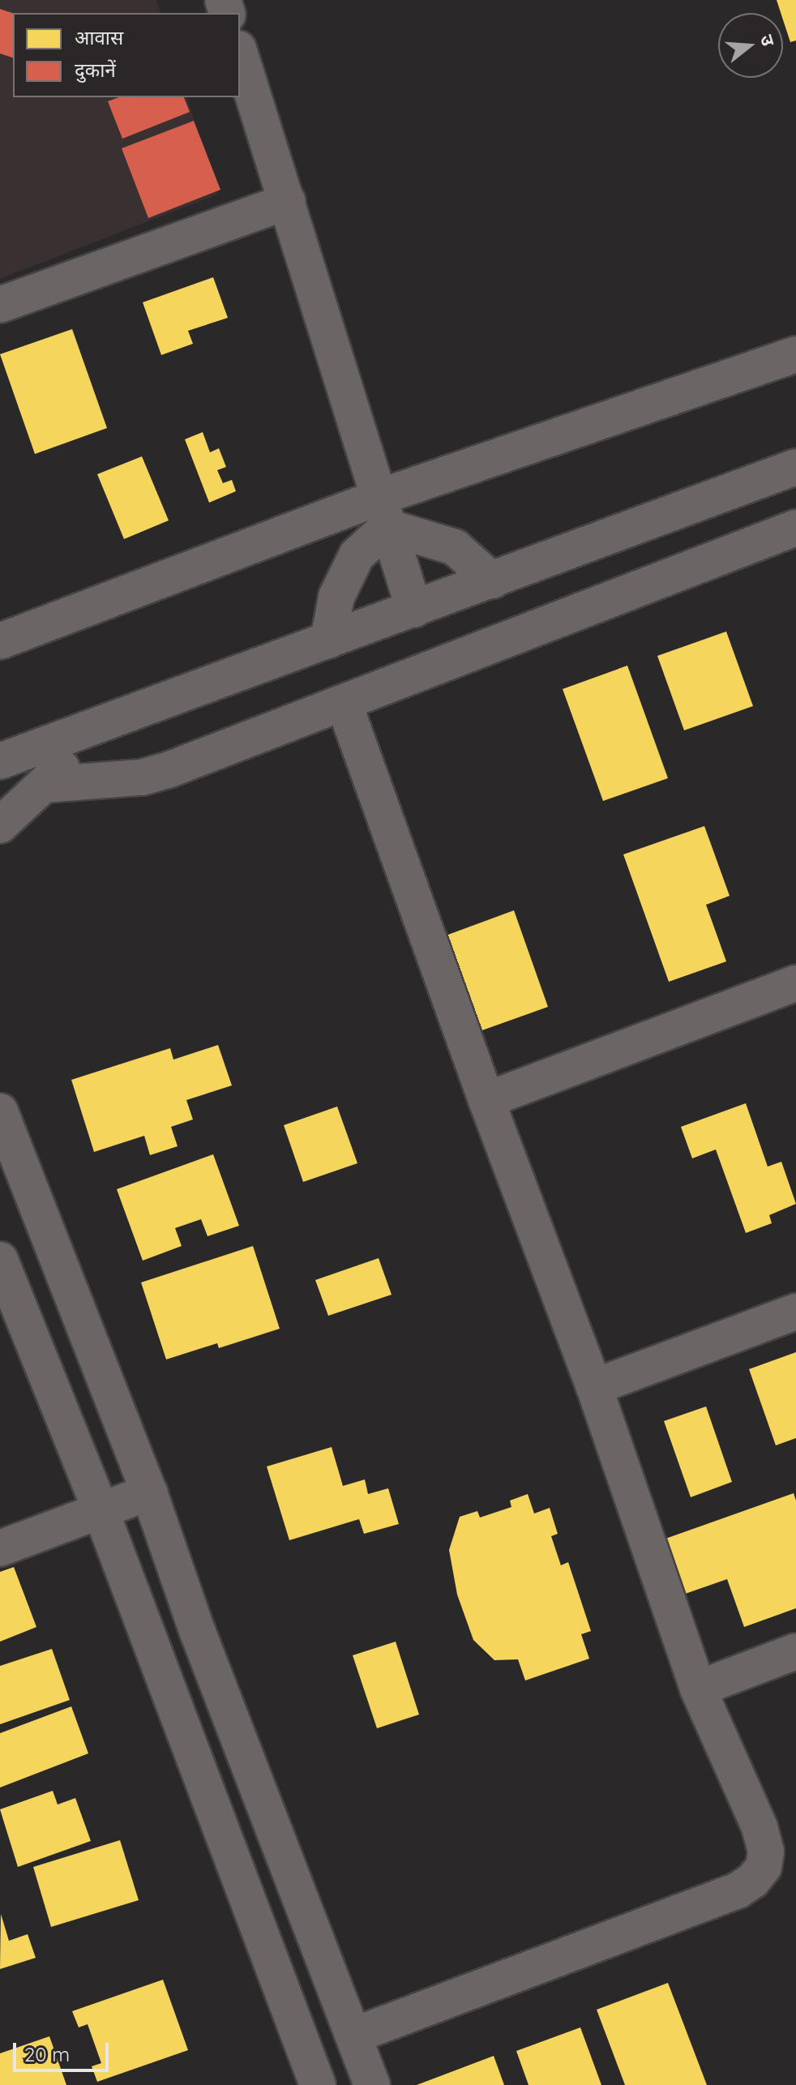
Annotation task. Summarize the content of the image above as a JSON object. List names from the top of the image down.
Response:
{
  "legend": ["आवास", "दुकानें"],
  "scale_bar": "20 m",
  "north": "right"
}
